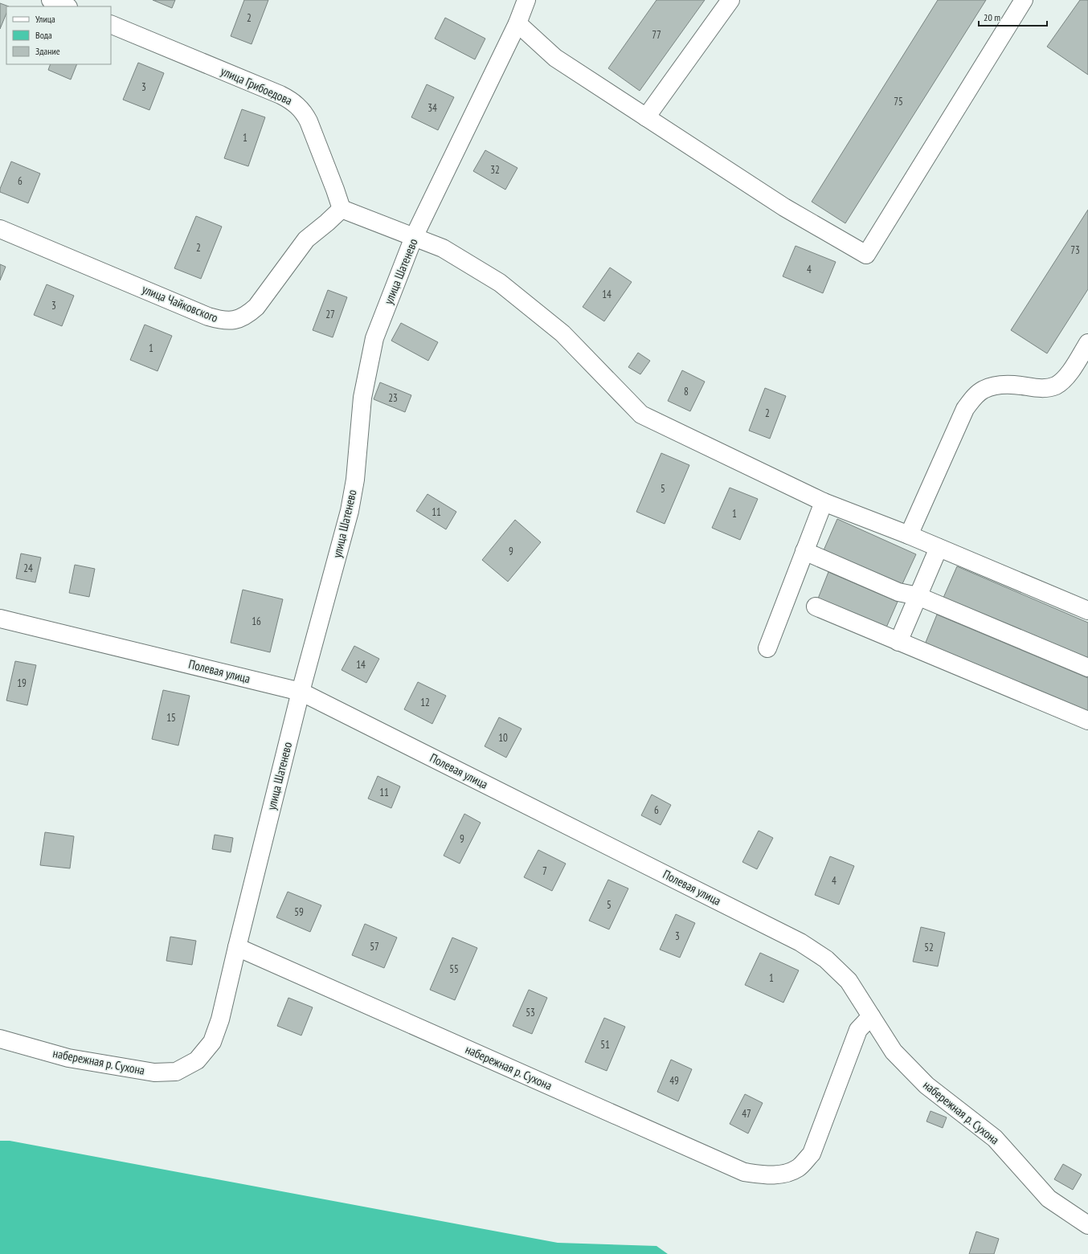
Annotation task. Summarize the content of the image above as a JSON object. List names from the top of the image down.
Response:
{
  "streets": {
    "street": [
      "улица Грибоедова",
      "улица Шатенево",
      "улица Чайковского",
      "Полевая улица",
      "набережная р. Сухона"
    ]
  },
  "crossings": [
    ["улица Грибоедова", "улица Чайковского"],
    ["улица Шатенево", "Полевая улица"],
    ["улица Шатенево", "набережная р. Сухона"],
    ["Полевая улица", "набережная р. Сухона"]
  ],
  "house_numbers": [
    "2",
    "77",
    "3",
    "75",
    "34",
    "1",
    "32",
    "6",
    "2",
    "73",
    "4",
    "14",
    "3",
    "27",
    "1",
    "8",
    "23",
    "2",
    "5",
    "11",
    "1",
    "9",
    "24",
    "16",
    "14",
    "19",
    "12",
    "15",
    "10",
    "11",
    "6",
    "9",
    "7",
    "4",
    "5",
    "59",
    "3",
    "57",
    "52",
    "55",
    "1",
    "53",
    "51",
    "49",
    "47"
  ],
  "legend": ["Улица", "Вода", "Здание"],
  "scale_bar": "20 m"
}
